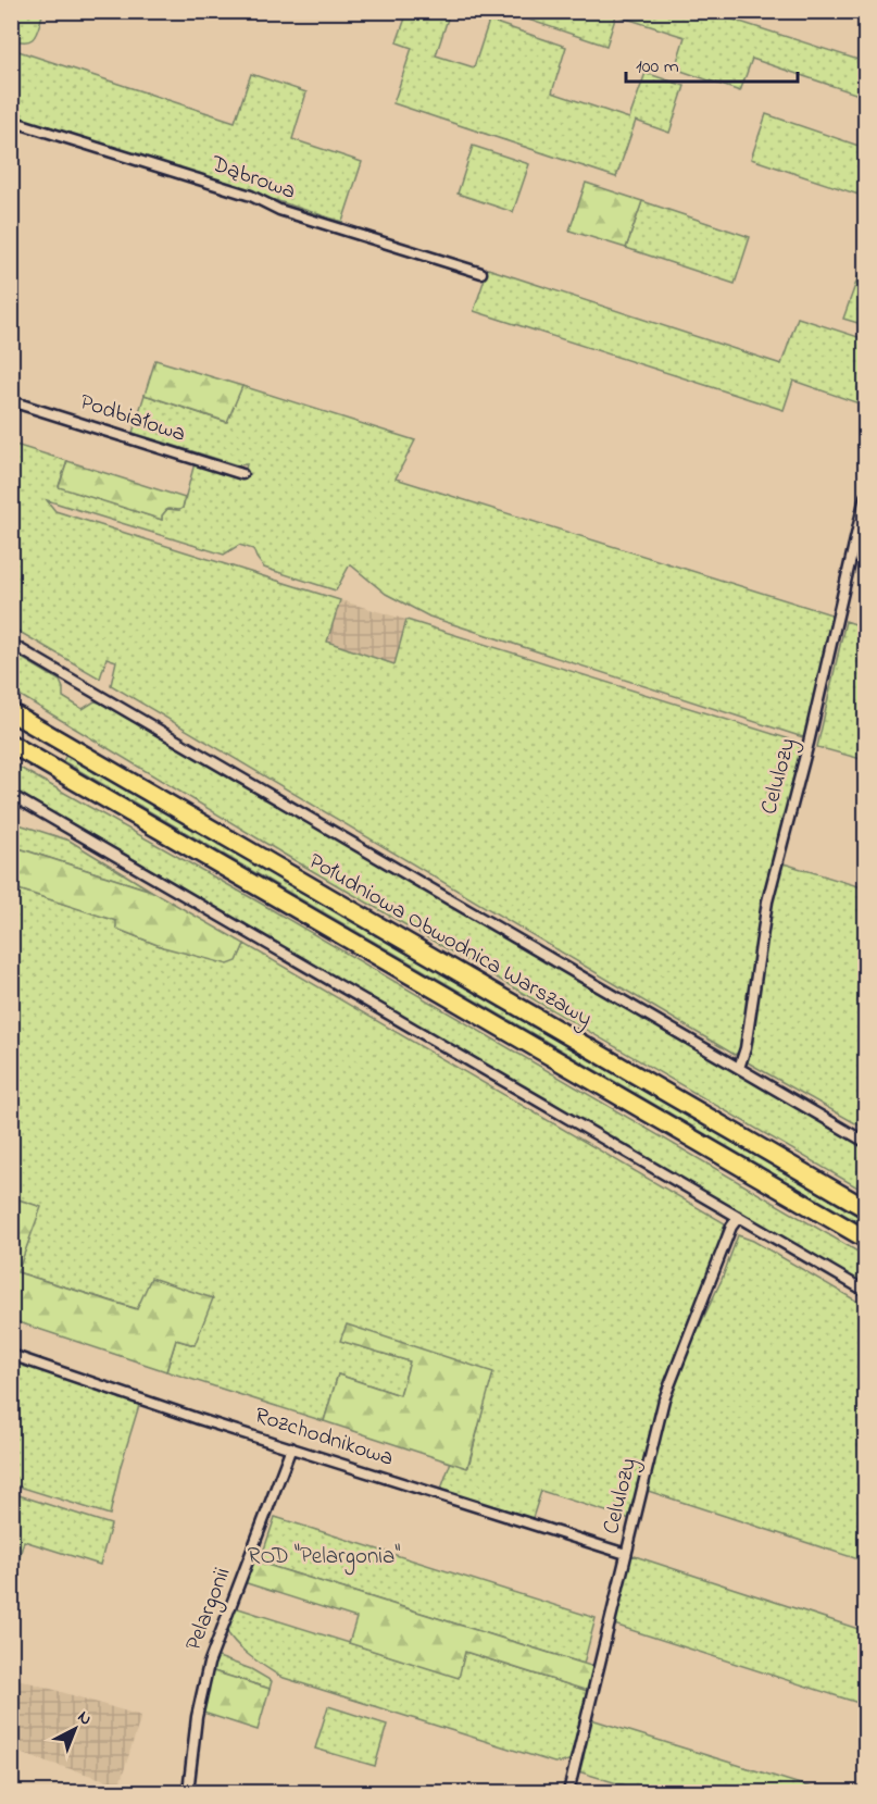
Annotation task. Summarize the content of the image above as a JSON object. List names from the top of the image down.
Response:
{
  "streets": {
    "highway": ["Południowa Obwodnica Warszawy"],
    "street": [
      "Dąbrowa",
      "Podbiałowa",
      "Celulozy",
      "Rozchodnikowa",
      "Pelargonii"
    ]
  },
  "crossings": [
    ["Celulozy", "Rozchodnikowa"],
    ["Rozchodnikowa", "Pelargonii"]
  ],
  "parks": ["ROD \"Pelargonia\""],
  "scale_bar": "100 m",
  "north": "top right"
}
